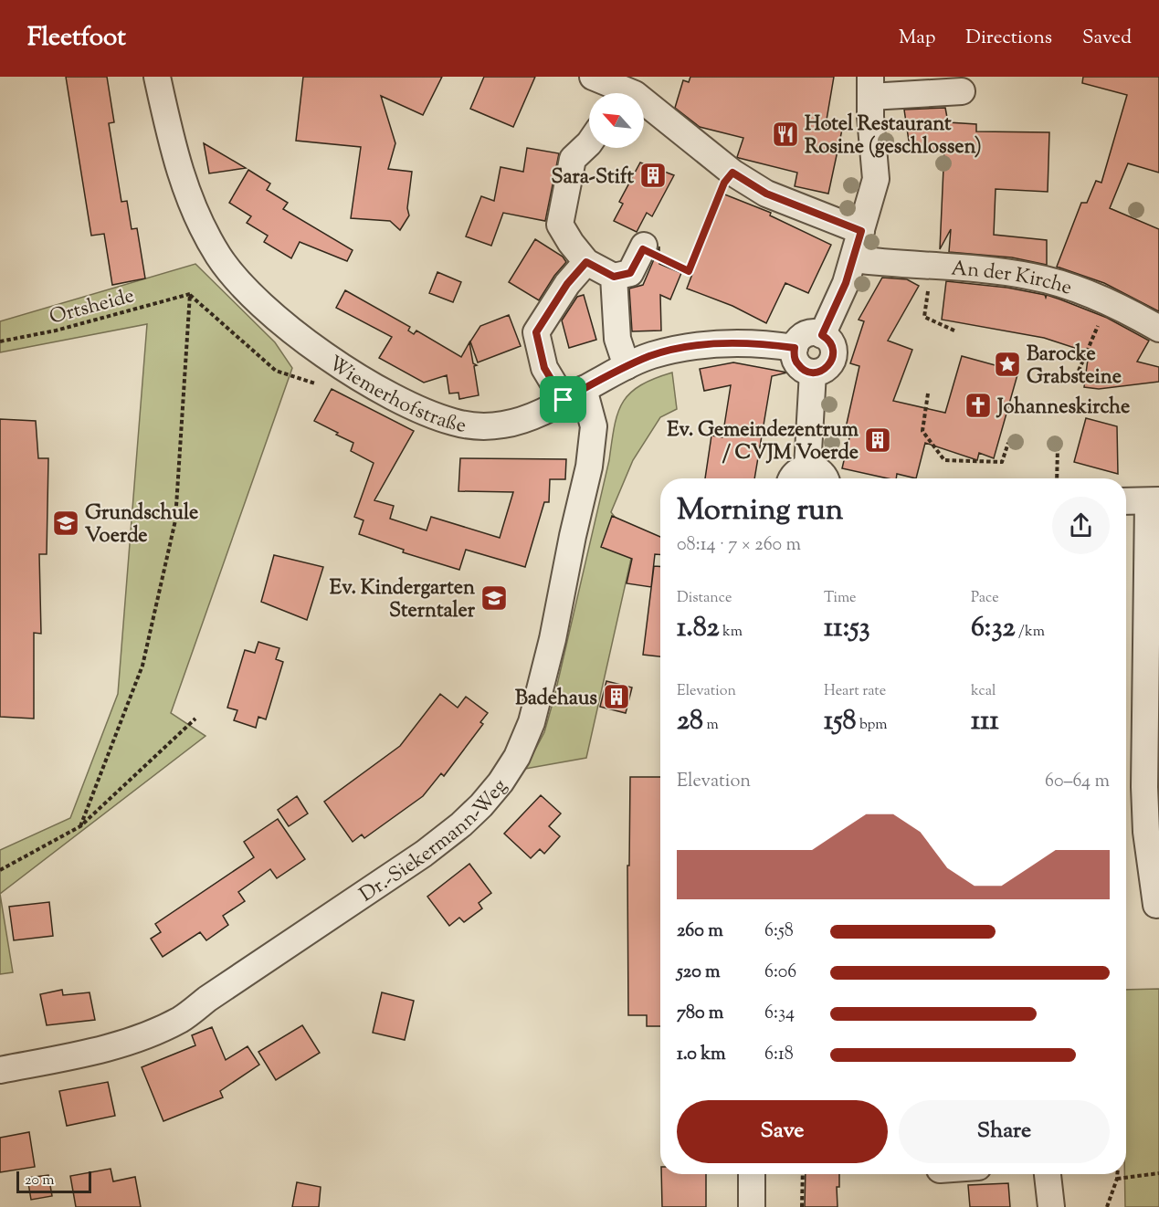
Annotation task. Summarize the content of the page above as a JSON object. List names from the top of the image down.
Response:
{
  "streets": {
    "street": ["An der Kirche", "Wiemerhofstraße", "Dr.-Siekermann-Weg"],
    "path": ["Ortsheide"]
  },
  "crossings": [
    ["Wiemerhofstraße", "Dr.-Siekermann-Weg"]
  ],
  "places": {
    "restaurant": ["Hotel Restaurant Rosine (geschlossen)"],
    "building": ["Sara-Stift", "Ev. Gemeindezentrum / CVJM Voerde", "Badehaus"],
    "place": ["Barocke Grabsteine"],
    "church": ["Johanneskirche"],
    "school or university": ["Grundschule Voerde", "Ev. Kindergarten Sterntaler"]
  },
  "scale_bar": "20 m",
  "north": "top left",
  "page": {
    "header": "Fleetfoot",
    "nav": ["Map", "Directions", "Saved"],
    "heading": ["Morning run", "08:14 · 7 × 260 m"],
    "stats": [
      ["Distance", "1.82 km"],
      ["Time", "11:53"],
      ["Pace", "6:32 /km"],
      ["Elevation", "28 m"],
      ["Heart rate", "158 bpm"],
      ["kcal", "111"]
    ],
    "chart": ["Elevation", "60–64 m"],
    "list": [
      {
        "name": "260 m",
        "note": "6:58"
      },
      {
        "name": "520 m",
        "note": "6:06"
      },
      {
        "name": "780 m",
        "note": "6:34"
      },
      {
        "name": "1.0 km",
        "note": "6:18"
      }
    ],
    "buttons": ["Save", "Share"],
    "scale": "20 m"
  }
}
